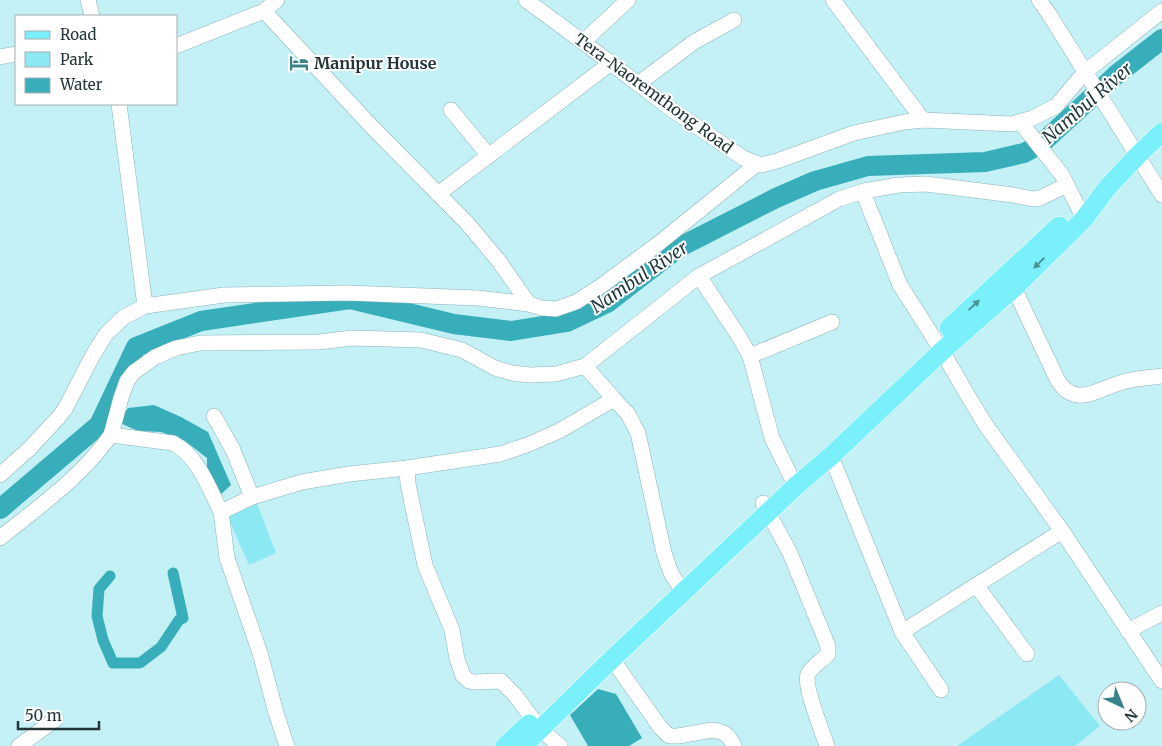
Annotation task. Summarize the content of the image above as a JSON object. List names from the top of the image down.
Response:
{
  "streets": {
    "street": ["Tera-Naoremthong Road"]
  },
  "water": ["Nambul River"],
  "places": {
    "hotel": ["Manipur House"]
  },
  "legend": ["Road", "Park", "Water"],
  "scale_bar": "50 m",
  "north": "bottom right"
}
